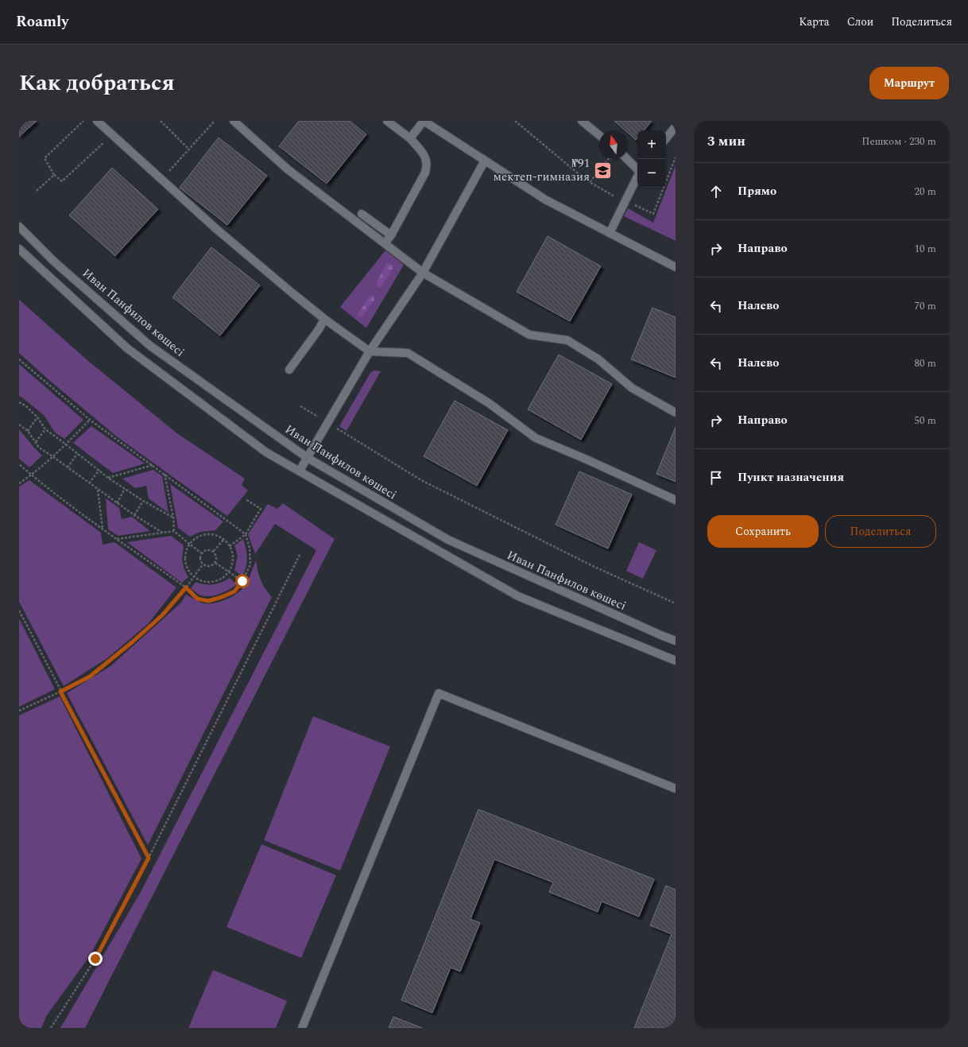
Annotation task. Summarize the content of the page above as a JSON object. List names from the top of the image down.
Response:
{
  "streets": {
    "street": ["Иван Панфилов көшесі"]
  },
  "places": {
    "school or university": ["№91 мектеп-гимназия"]
  },
  "north": "top",
  "page": {
    "header": "Roamly",
    "nav": ["Карта", "Слои", "Поделиться"],
    "title": "Как добраться",
    "buttons": [
      "Маршрут",
      ["Сохранить", "Поделиться"]
    ],
    "heading": ["3 мин", "Пешком · 230 m"],
    "map_buttons": ["+", "−"],
    "list": [
      ["Прямо", "20 m"],
      ["Направо", "10 m"],
      ["Налево", "70 m"],
      ["Налево", "80 m"],
      ["Направо", "50 m"],
      "Пункт назначения"
    ]
  }
}
